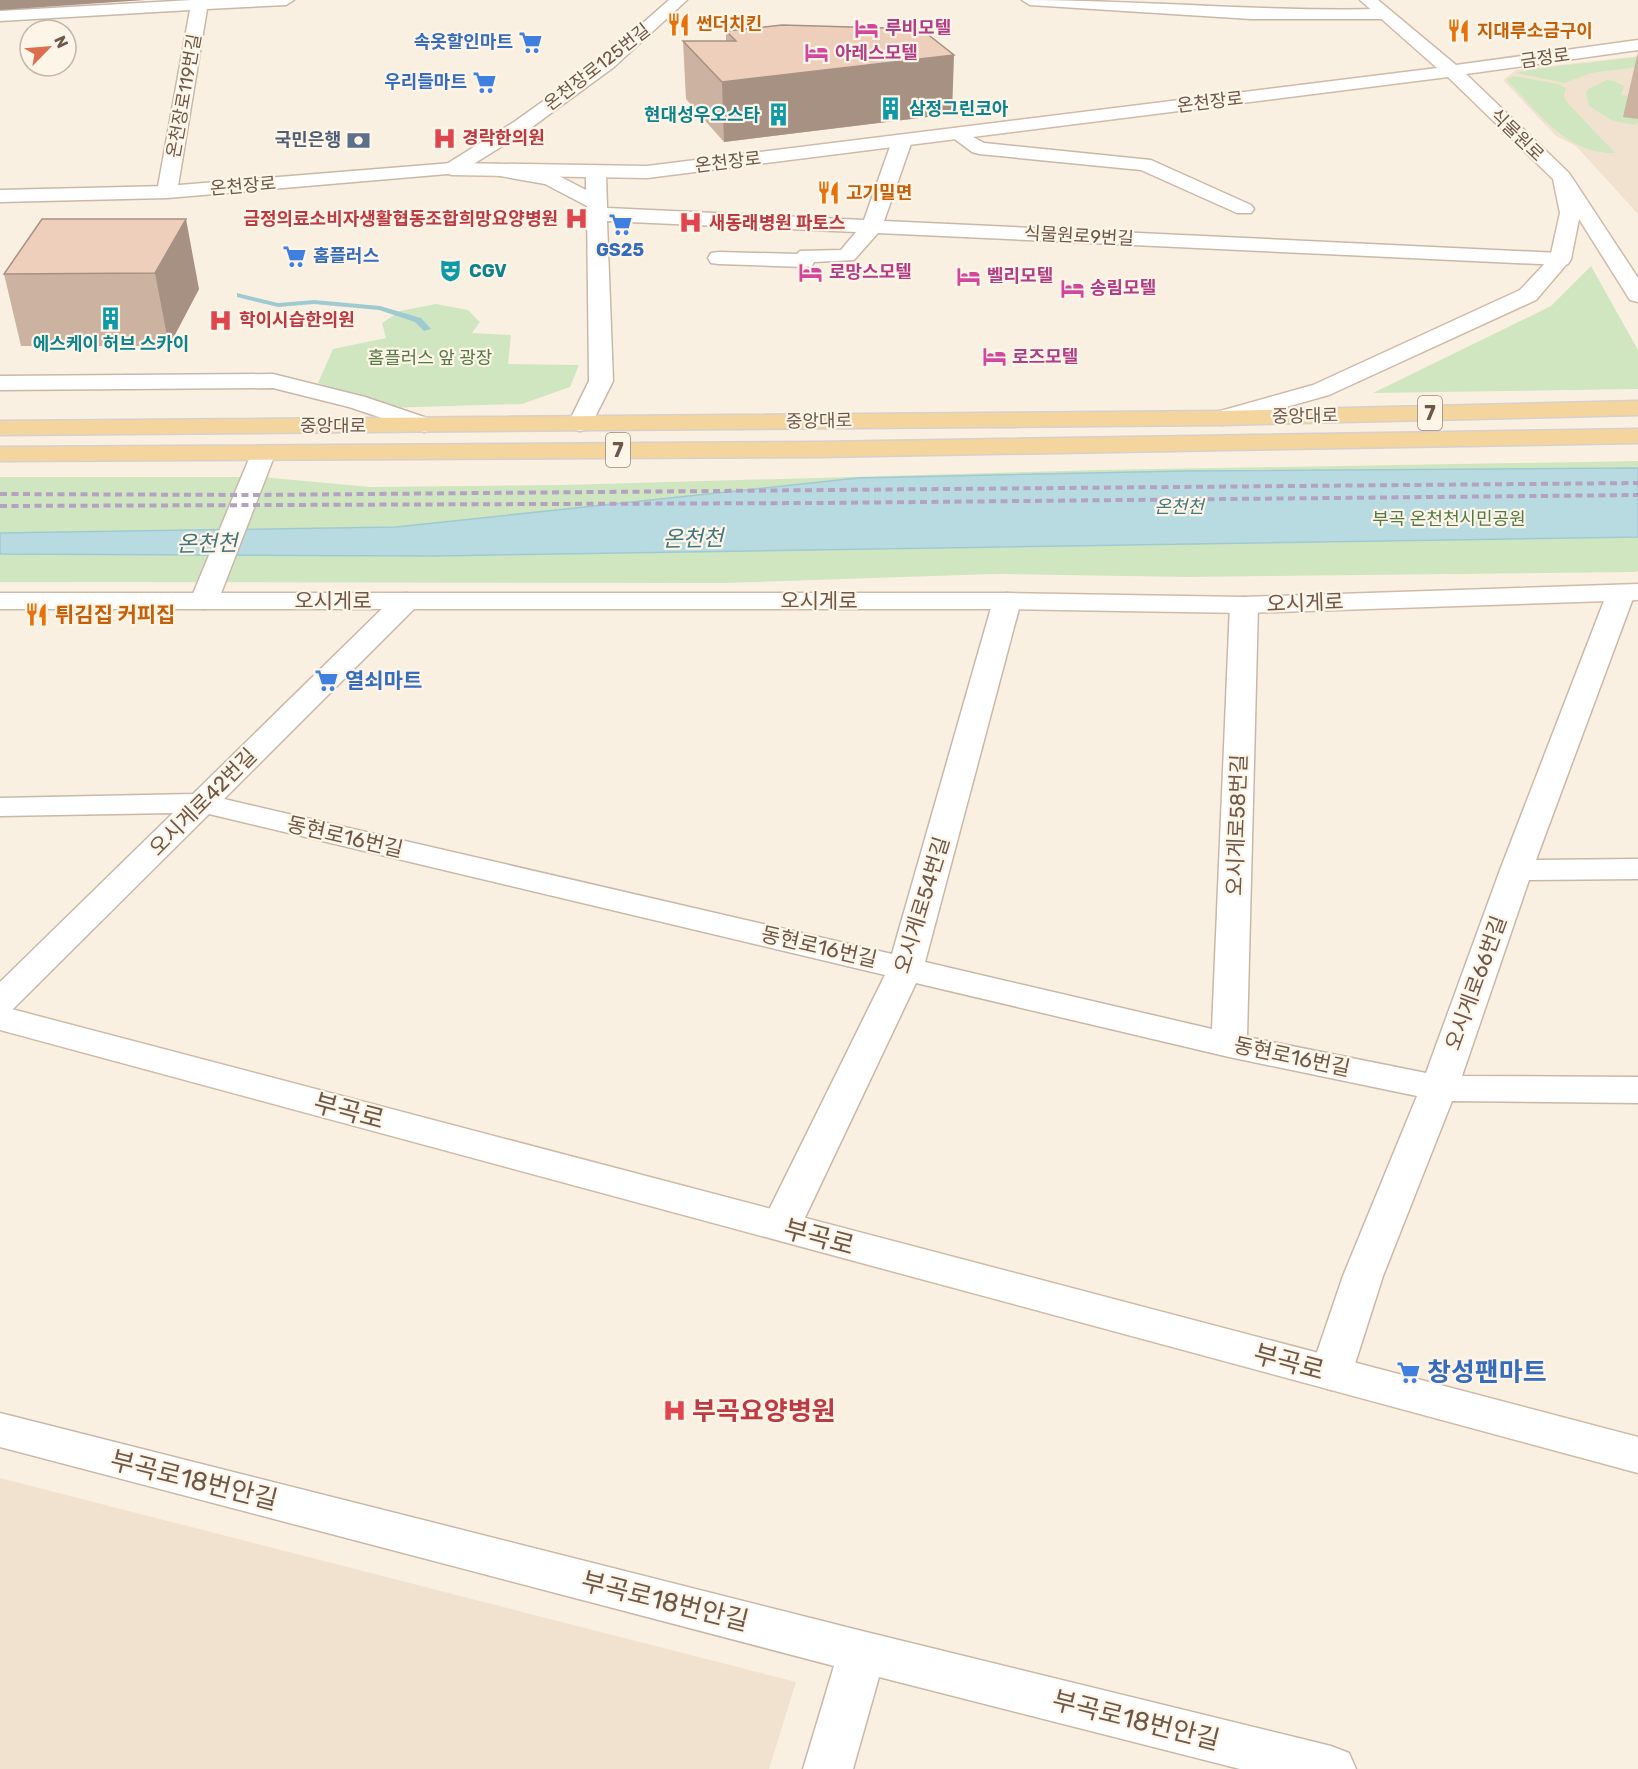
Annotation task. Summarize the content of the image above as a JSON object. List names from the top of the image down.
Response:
{
  "streets": {
    "main road": ["7", "중앙대로"],
    "street": [
      "금정로",
      "온천장로125번길",
      "온천장로119번길",
      "온천장로",
      "식물원로",
      "식물원로9번길",
      "오시게로",
      "오시게로42번길",
      "오시게로58번길",
      "동현로16번길",
      "오시게로54번길",
      "오시게로66번길",
      "부곡로",
      "부곡로18번안길"
    ]
  },
  "crossings": [
    ["금정로", "온천장로"],
    ["금정로", "식물원로"],
    ["온천장로125번길", "온천장로"],
    ["온천장로119번길", "온천장로"],
    ["온천장로", "식물원로"],
    ["오시게로", "오시게로42번길"],
    ["오시게로", "오시게로58번길"],
    ["오시게로", "오시게로54번길"],
    ["오시게로", "오시게로66번길"],
    ["오시게로42번길", "동현로16번길"],
    ["오시게로58번길", "동현로16번길"],
    ["동현로16번길", "오시게로54번길"],
    ["동현로16번길", "오시게로66번길"],
    ["오시게로54번길", "부곡로"],
    ["오시게로66번길", "부곡로"]
  ],
  "water": ["온천천"],
  "parks": ["홈플러스 앞 광장", "부곡 온천천시민공원"],
  "places": {
    "restaurant": [
      "썬더치킨",
      "지대루소금구이",
      "고기밀면",
      "튀김집 커피집"
    ],
    "hotel": [
      "루비모텔",
      "아레스모텔",
      "로망스모텔",
      "벨리모텔",
      "송림모텔",
      "로즈모텔"
    ],
    "supermarket": [
      "속옷할인마트",
      "우리들마트",
      "GS25",
      "홈플러스",
      "열쇠마트",
      "창성팬마트"
    ],
    "building": ["삼정그린코아", "현대성우오스타", "에스케이 허브 스카이"],
    "hospital": [
      "경락한의원",
      "금정의료소비자생활협동조합희망요양병원",
      "새동래병원 파토스",
      "학이시습한의원",
      "부곡요양병원"
    ],
    "bank": ["국민은행"],
    "theatre": ["CGV"]
  },
  "north": "top right"
}
